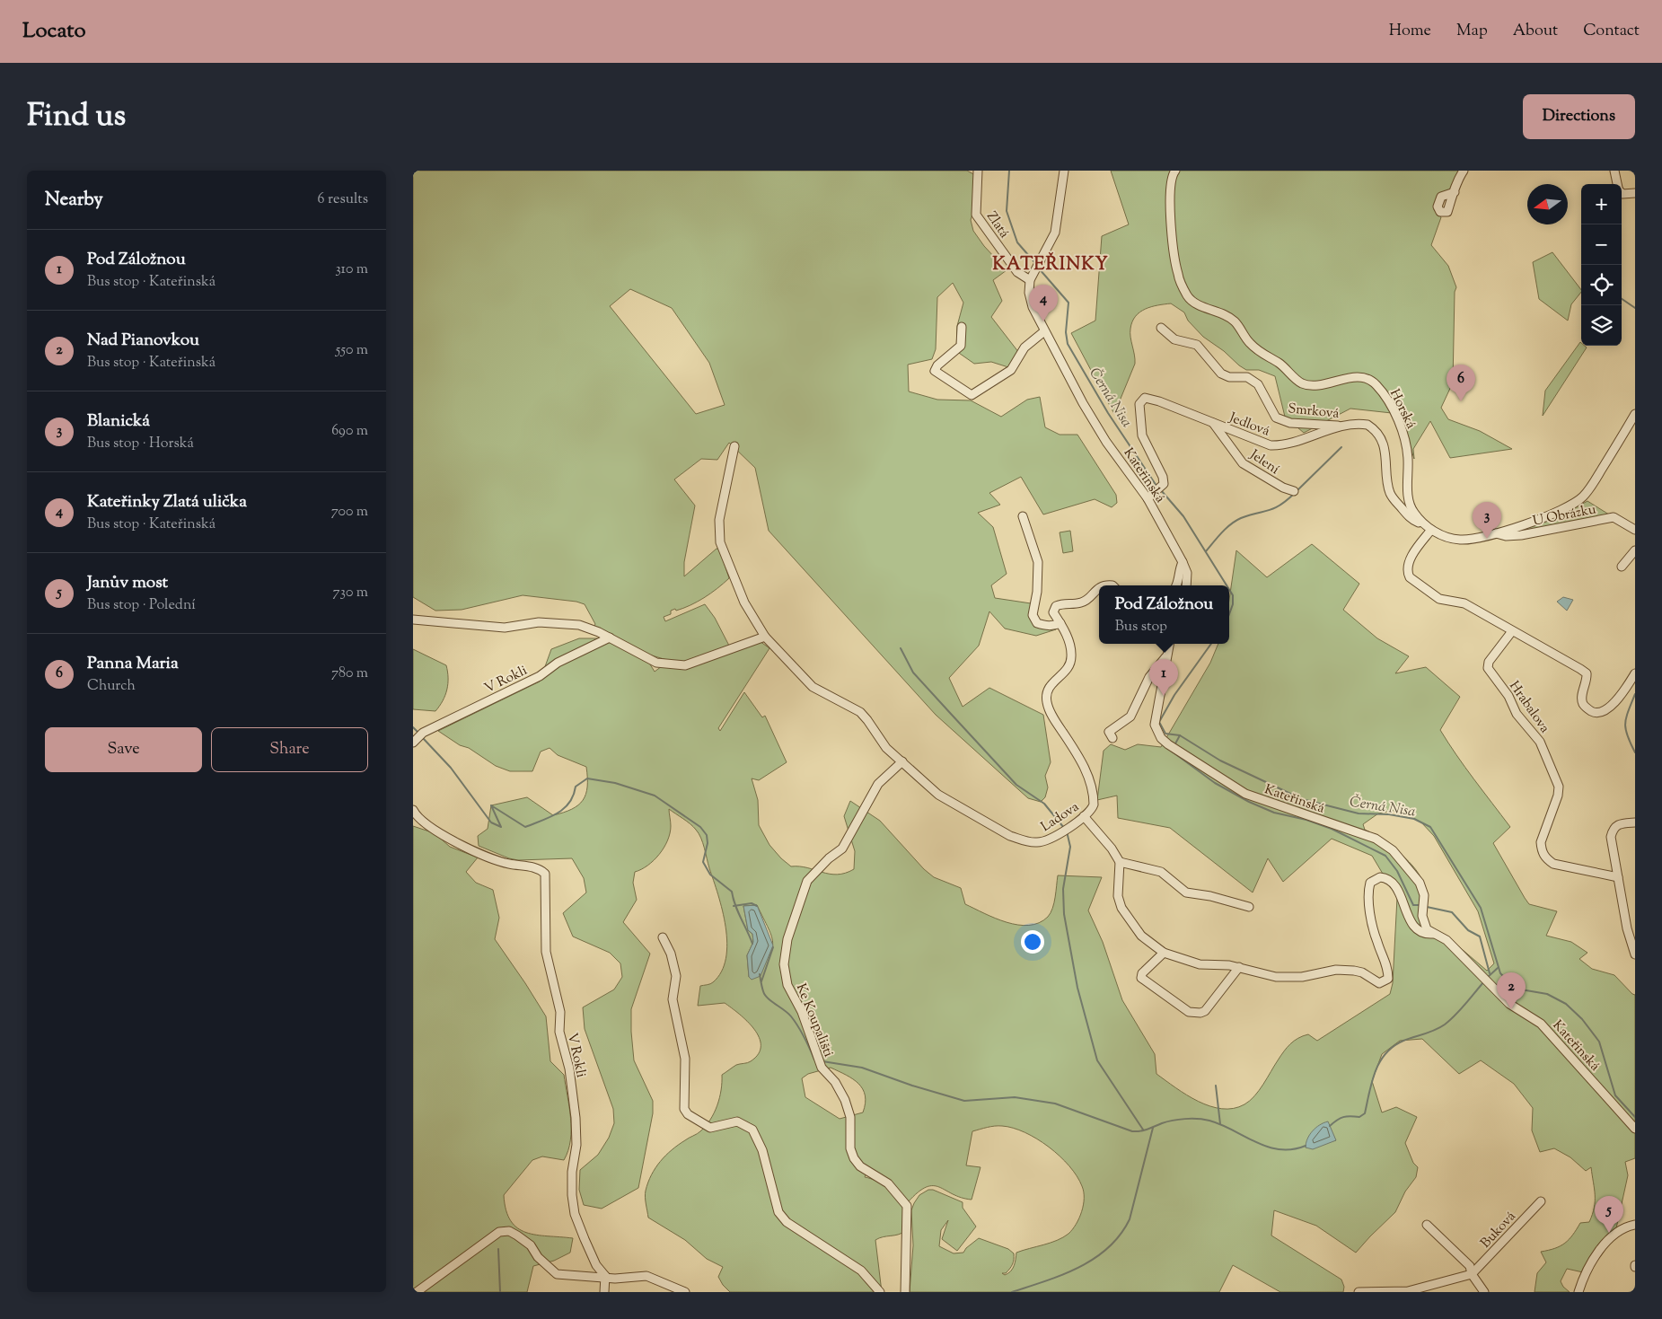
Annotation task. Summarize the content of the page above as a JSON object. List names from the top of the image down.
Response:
{
  "streets": {
    "street": [
      "Zlatá",
      "Horská",
      "Smrková",
      "Jedlová",
      "Jelení",
      "Kateřinská",
      "U Obrázku",
      "V Rokli",
      "Hrabalova",
      "Ladova",
      "Ke Koupališti",
      "Buková"
    ]
  },
  "crossings": [
    ["Zlatá", "Kateřinská"],
    ["Horská", "Jedlová"],
    ["Horská", "U Obrázku"],
    ["Smrková", "Jedlová"],
    ["Jedlová", "Jelení"],
    ["Jedlová", "Kateřinská"],
    ["Ladova", "Ke Koupališti"]
  ],
  "districts": ["KATEŘINKY"],
  "water": ["Černá Nisa"],
  "north": "left",
  "page": {
    "header": "Locato",
    "nav": [
      "Home",
      "Map",
      "About",
      "Contact"
    ],
    "title": "Find us",
    "buttons": [
      "Directions",
      ["Save", "Share"]
    ],
    "heading": ["Nearby", "6 results"],
    "map_buttons": ["+", "−"],
    "list": [
      {
        "mark": "1",
        "name": "Pod Záložnou",
        "note": "Bus stop · Kateřinská",
        "value": "310 m"
      },
      {
        "mark": "2",
        "name": "Nad Pianovkou",
        "note": "Bus stop · Kateřinská",
        "value": "550 m"
      },
      {
        "mark": "3",
        "name": "Blanická",
        "note": "Bus stop · Horská",
        "value": "690 m"
      },
      {
        "mark": "4",
        "name": "Kateřinky Zlatá ulička",
        "note": "Bus stop · Kateřinská",
        "value": "700 m"
      },
      {
        "mark": "5",
        "name": "Janův most",
        "note": "Bus stop · Polední",
        "value": "730 m"
      },
      {
        "mark": "6",
        "name": "Panna Maria",
        "note": "Church",
        "value": "780 m"
      }
    ],
    "pins": [
      "4",
      "6",
      "3",
      "1",
      "2",
      "5"
    ],
    "popup": ["Pod Záložnou", "Bus stop"]
  }
}
